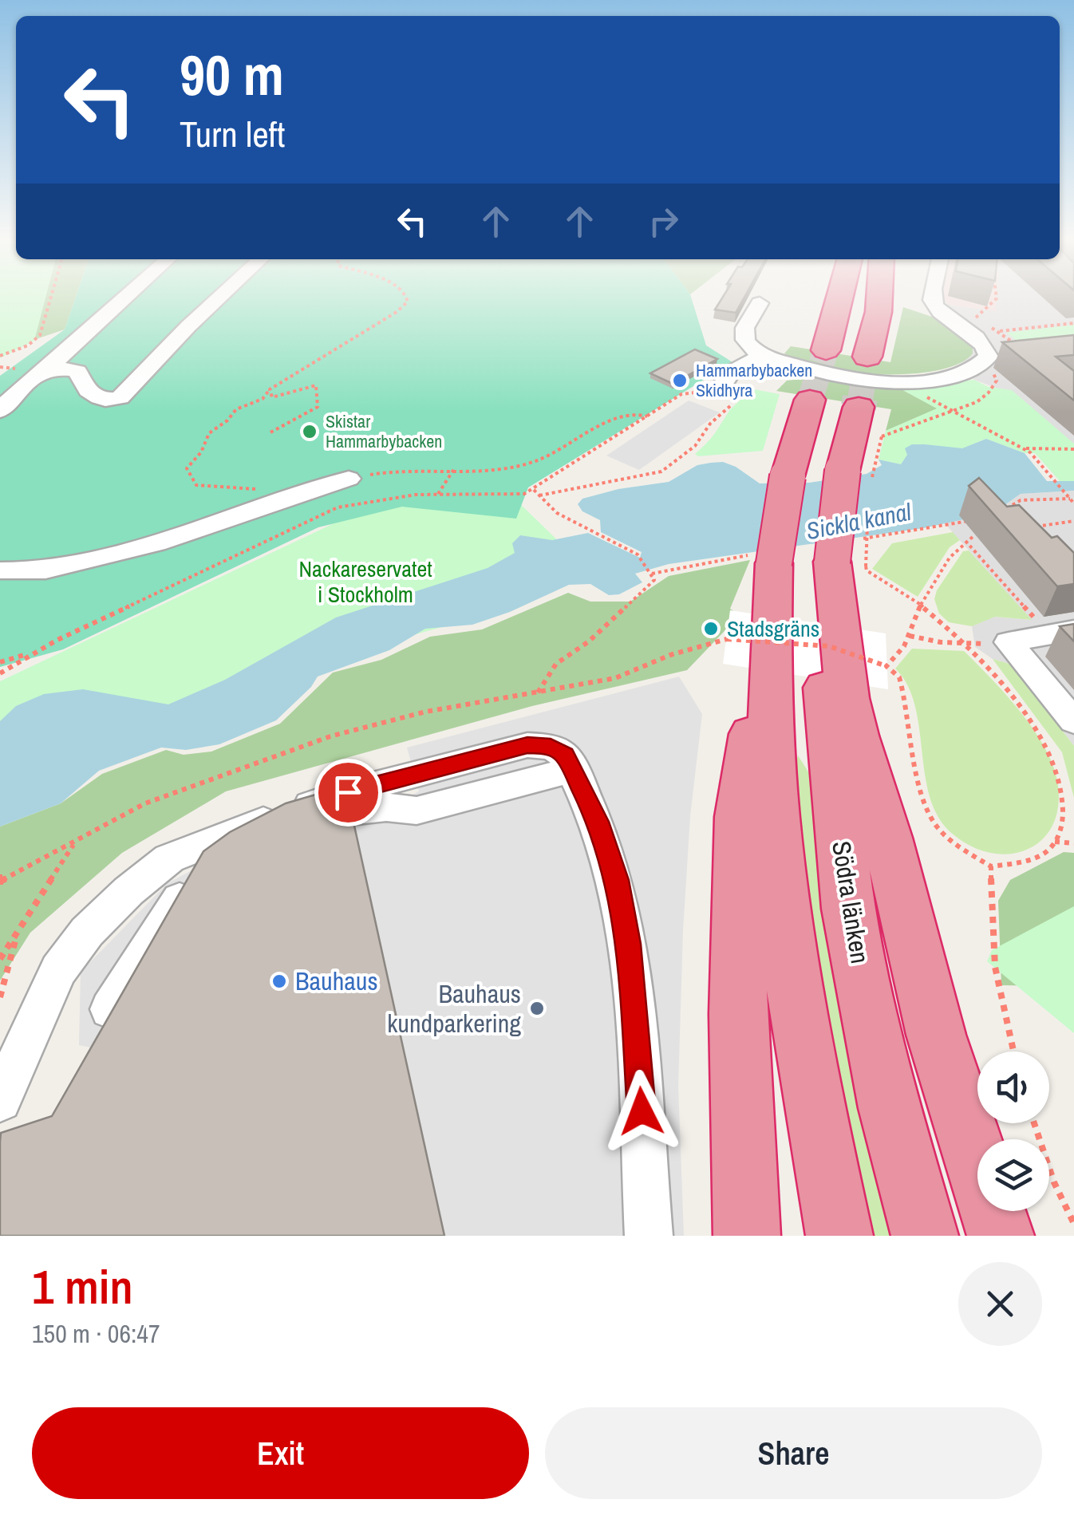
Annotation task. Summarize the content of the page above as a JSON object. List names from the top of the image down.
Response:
{
  "streets": {
    "highway": ["Södra länken"]
  },
  "water": ["Sickla kanal"],
  "parks": ["Nackareservatet i Stockholm"],
  "places": [
    "Hammarbybacken Skidhyra",
    "Skistar Hammarbybacken",
    "Stadsgräns",
    "Bauhaus",
    "Bauhaus kundparkering"
  ],
  "page": {
    "turn": ["90 m", "Turn left"],
    "heading": ["1 min", "150 m · 06:47"],
    "buttons": ["Exit", "Share"]
  }
}
